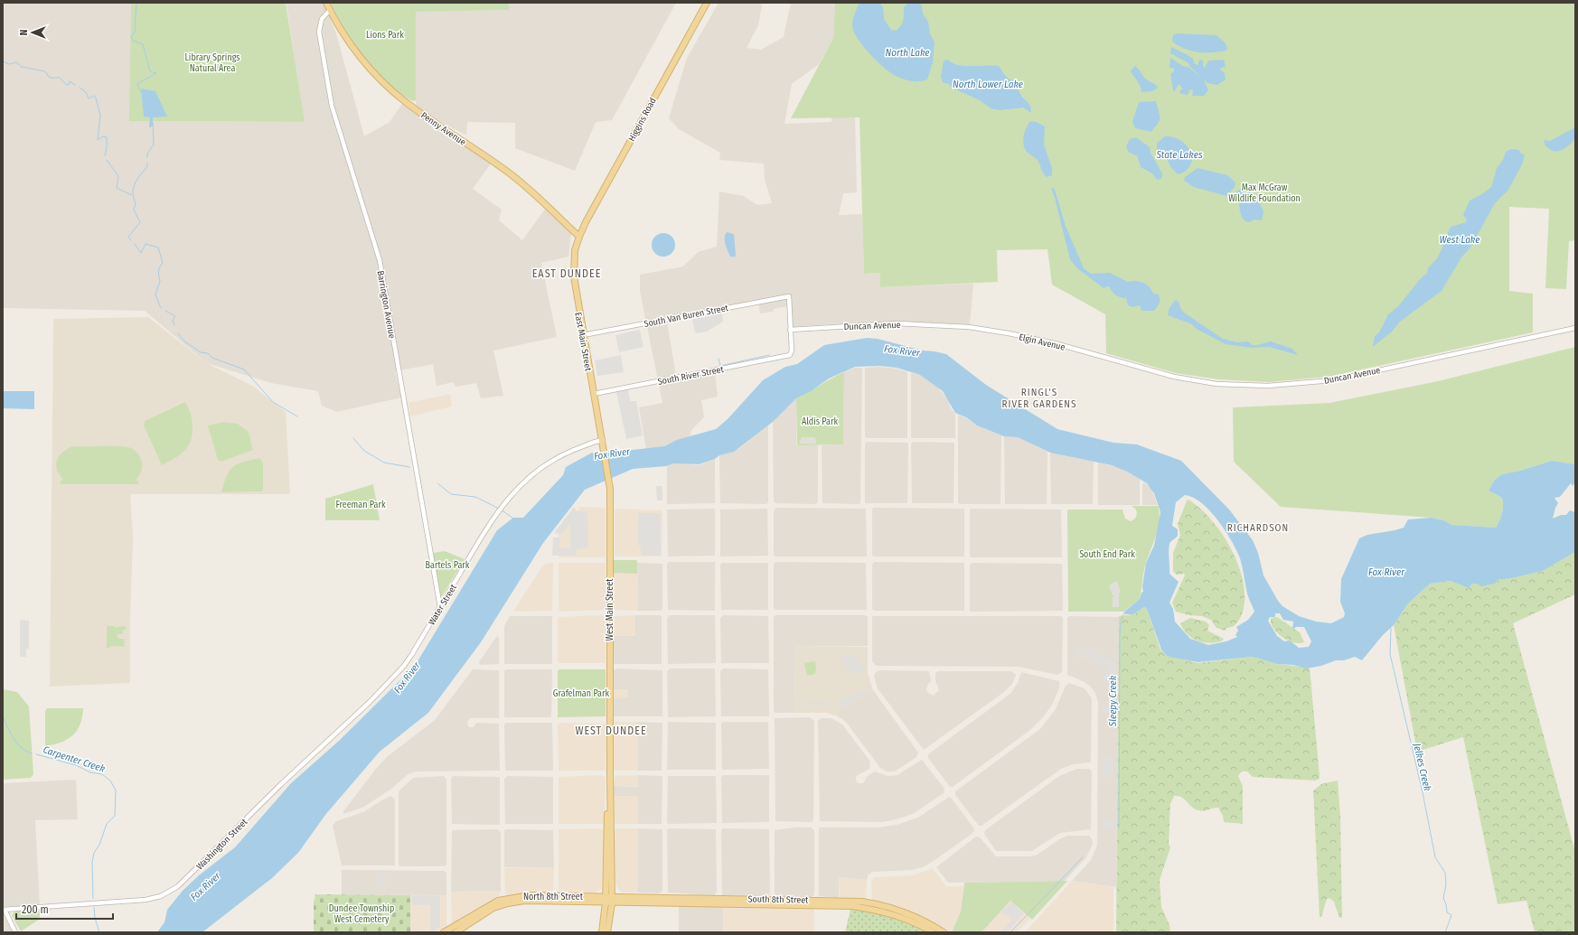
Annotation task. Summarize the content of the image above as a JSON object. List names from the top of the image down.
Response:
{
  "streets": {
    "main road": [
      "Higgins Road",
      "Penny Avenue",
      "East Main Street",
      "West Main Street",
      "North 8th Street",
      "South 8th Street"
    ],
    "street": [
      "Barrington Avenue",
      "South Van Buren Street",
      "Duncan Avenue",
      "Elgin Avenue",
      "South River Street",
      "Water Street",
      "Washington Street"
    ]
  },
  "crossings": [
    ["Higgins Road", "Penny Avenue"],
    ["Higgins Road", "East Main Street"],
    ["Penny Avenue", "Barrington Avenue"],
    ["Penny Avenue", "East Main Street"],
    ["Barrington Avenue", "Water Street"],
    ["South Van Buren Street", "Duncan Avenue"],
    ["South Van Buren Street", "East Main Street"],
    ["South Van Buren Street", "South River Street"],
    ["Duncan Avenue", "Elgin Avenue"],
    ["Duncan Avenue", "South River Street"],
    ["East Main Street", "South River Street"],
    ["East Main Street", "Water Street"],
    ["East Main Street", "West Main Street"],
    ["Water Street", "Washington Street"],
    ["West Main Street", "North 8th Street"],
    ["West Main Street", "South 8th Street"],
    ["North 8th Street", "South 8th Street"]
  ],
  "districts": [
    "EAST DUNDEE",
    "RINGL'S RIVER GARDENS",
    "RICHARDSON",
    "WEST DUNDEE"
  ],
  "water": [
    "North Lake",
    "North Lower Lake",
    "State Lakes",
    "West Lake",
    "Fox River",
    "Sleepy Creek",
    "Carpenter Creek",
    "Jelkes Creek"
  ],
  "parks": [
    "Lions Park",
    "Library Springs Natural Area",
    "Max McGraw Wildlife Foundation",
    "Aldis Park",
    "Freeman Park",
    "South End Park",
    "Bartels Park",
    "Grafelman Park",
    "Dundee Township West Cemetery"
  ],
  "scale_bar": "200 m",
  "north": "left"
}
